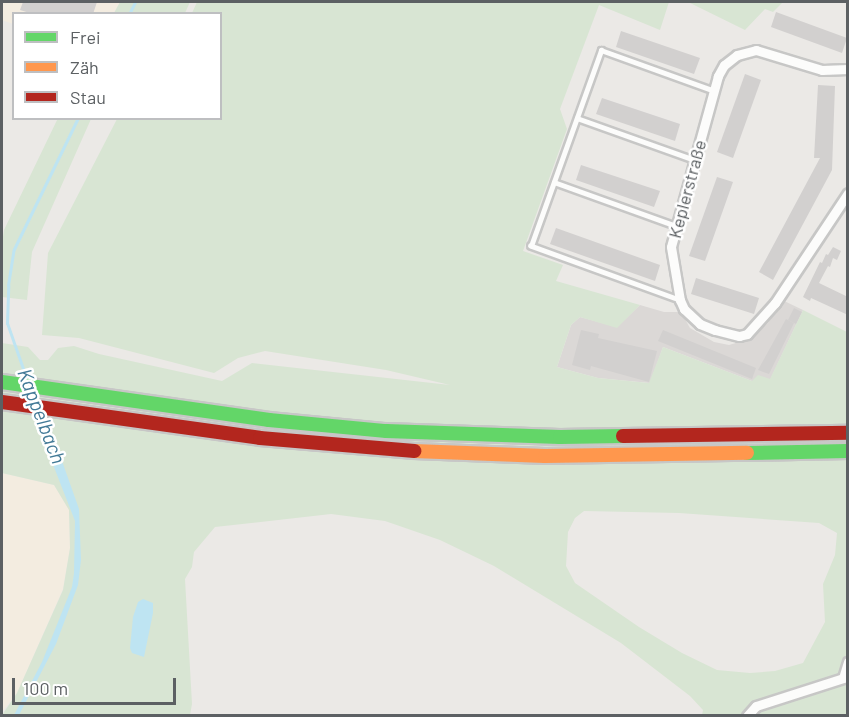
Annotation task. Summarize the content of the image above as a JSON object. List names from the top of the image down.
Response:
{
  "streets": {
    "street": ["Keplerstraße"]
  },
  "water": ["Kappelbach"],
  "legend": ["Frei", "Zäh", "Stau"],
  "scale_bar": "100 m"
}
